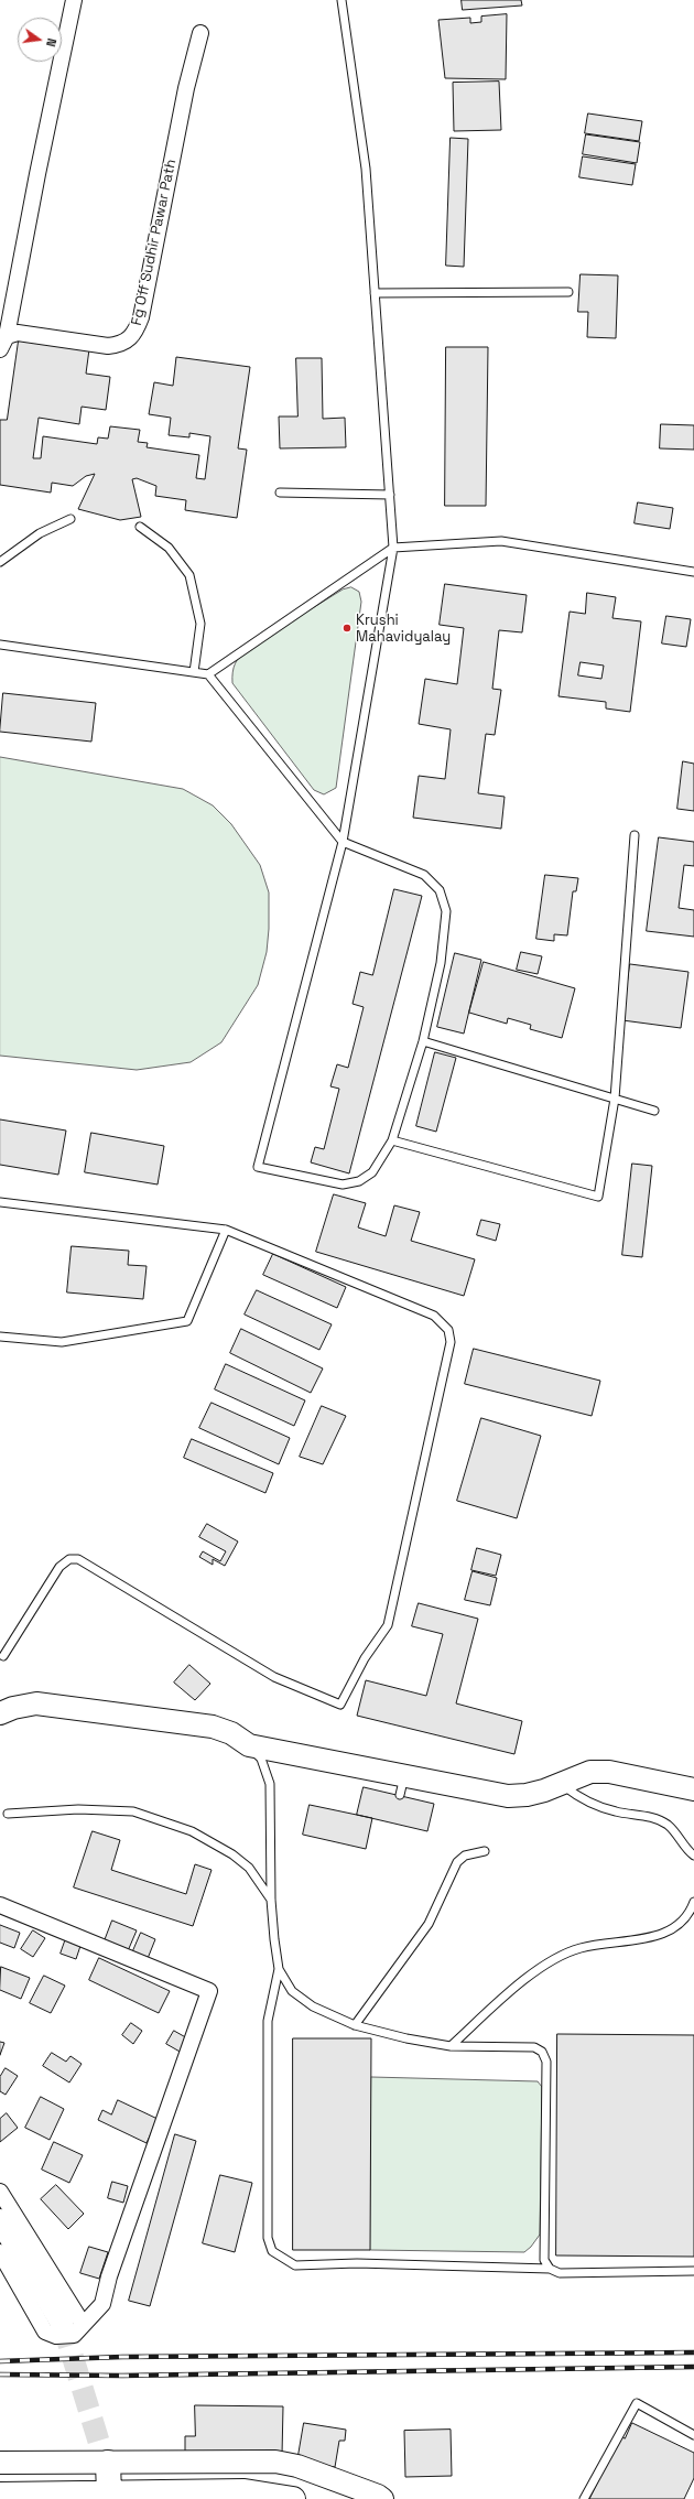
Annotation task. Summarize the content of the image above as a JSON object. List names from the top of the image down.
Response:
{
  "streets": {
    "street": ["Fg Off Sudhir Pawar Path"]
  },
  "places": ["Krushi Mahavidyalay"],
  "north": "right"
}
